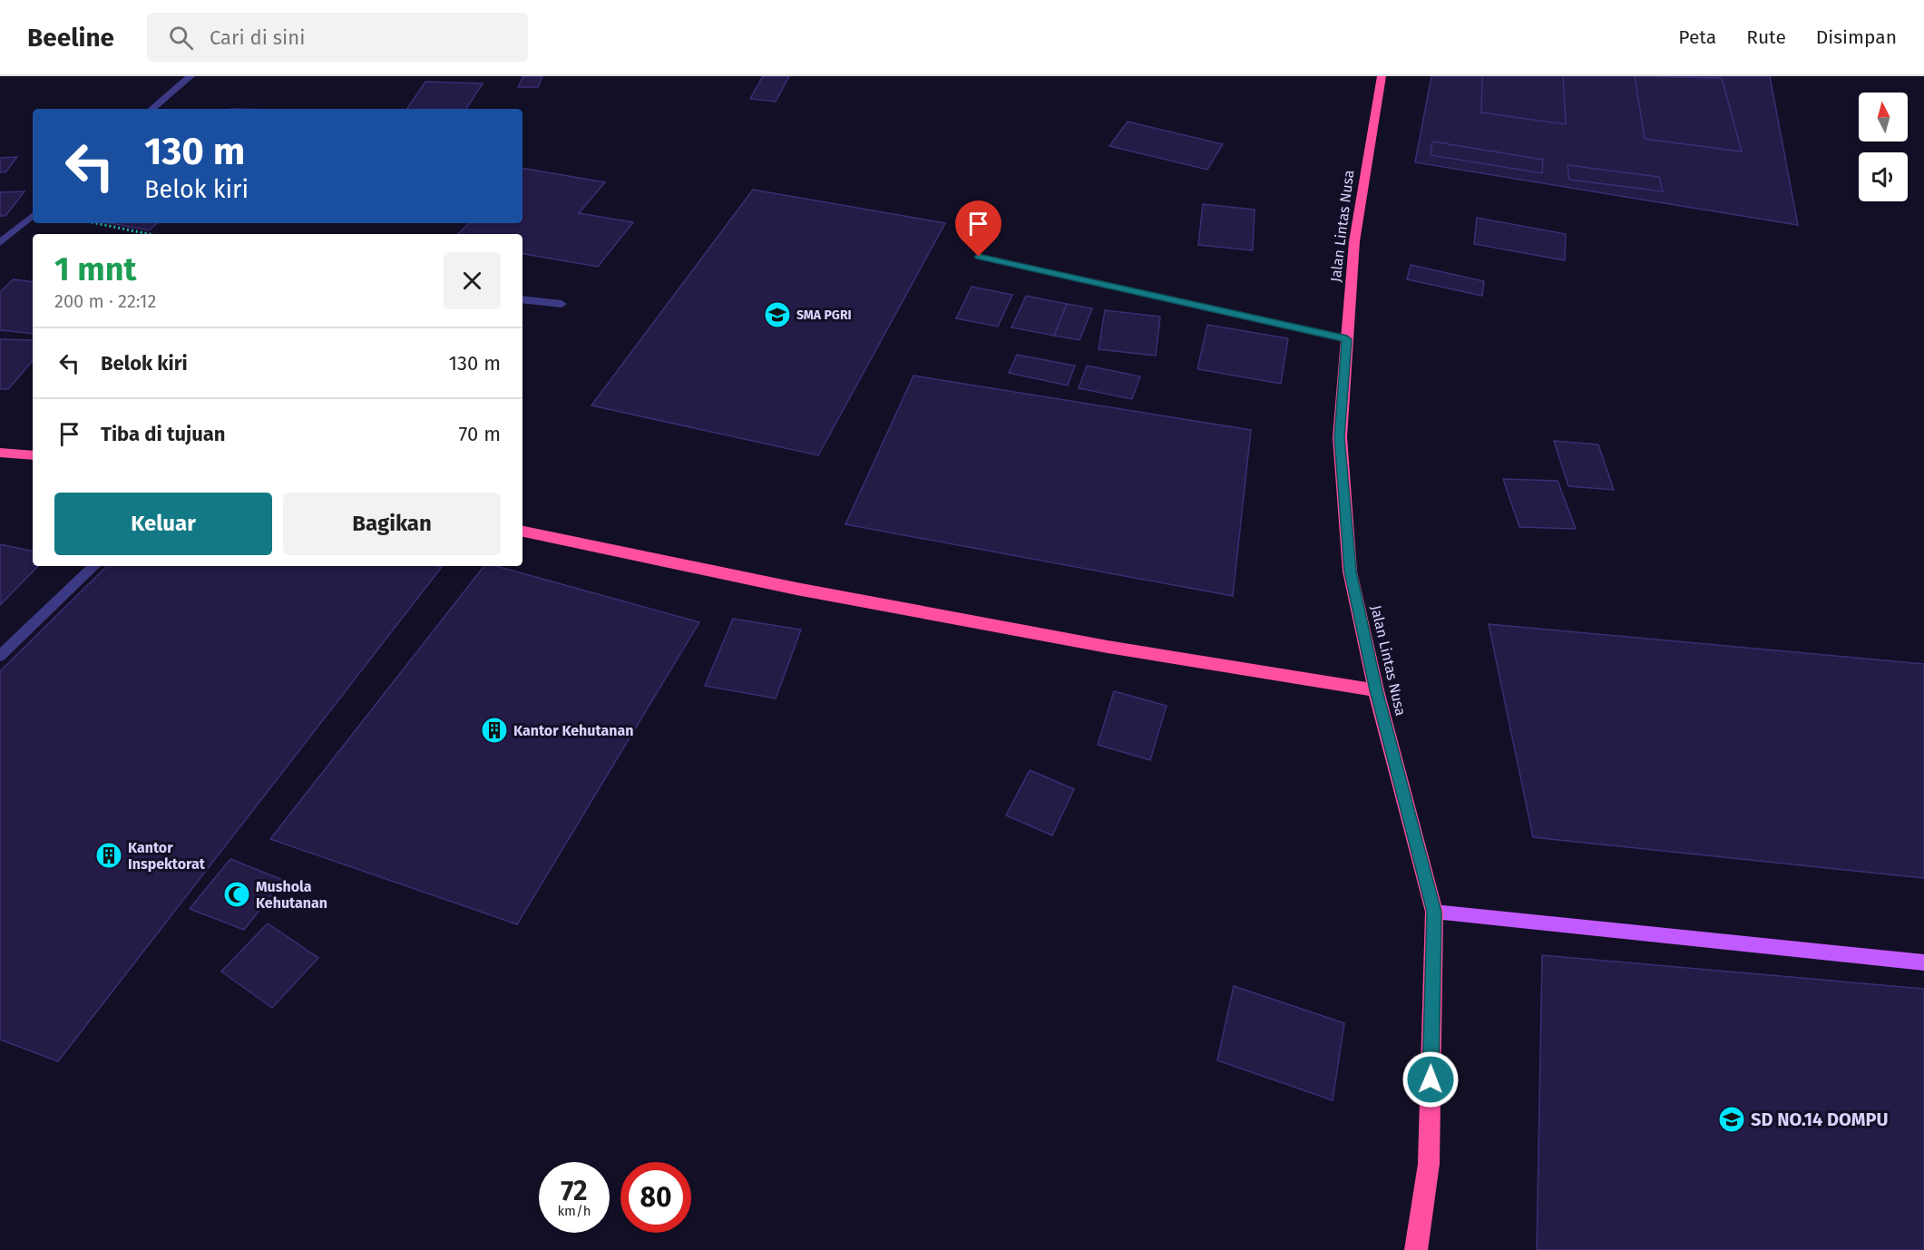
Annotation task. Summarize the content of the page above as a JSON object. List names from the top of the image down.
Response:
{
  "streets": {
    "highway": ["Jalan Lintas Nusa"]
  },
  "places": {
    "school or university": ["SMA PGRI", "SD NO.14 DOMPU"],
    "building": ["Kantor Kehutanan", "Kantor Inspektorat"],
    "mosque": ["Mushola Kehutanan"]
  },
  "north": "top",
  "page": {
    "header": "Beeline",
    "search": "Cari di sini",
    "nav": ["Peta", "Rute", "Disimpan"],
    "turn": ["130 m", "Belok kiri"],
    "heading": ["1 mnt", "200 m · 22:12"],
    "list": [
      {
        "name": "Belok kiri",
        "value": "130 m"
      },
      {
        "name": "Tiba di tujuan",
        "value": "70 m"
      }
    ],
    "buttons": ["Keluar", "Bagikan"],
    "speed": "72 km/h",
    "limit": "80"
  }
}
